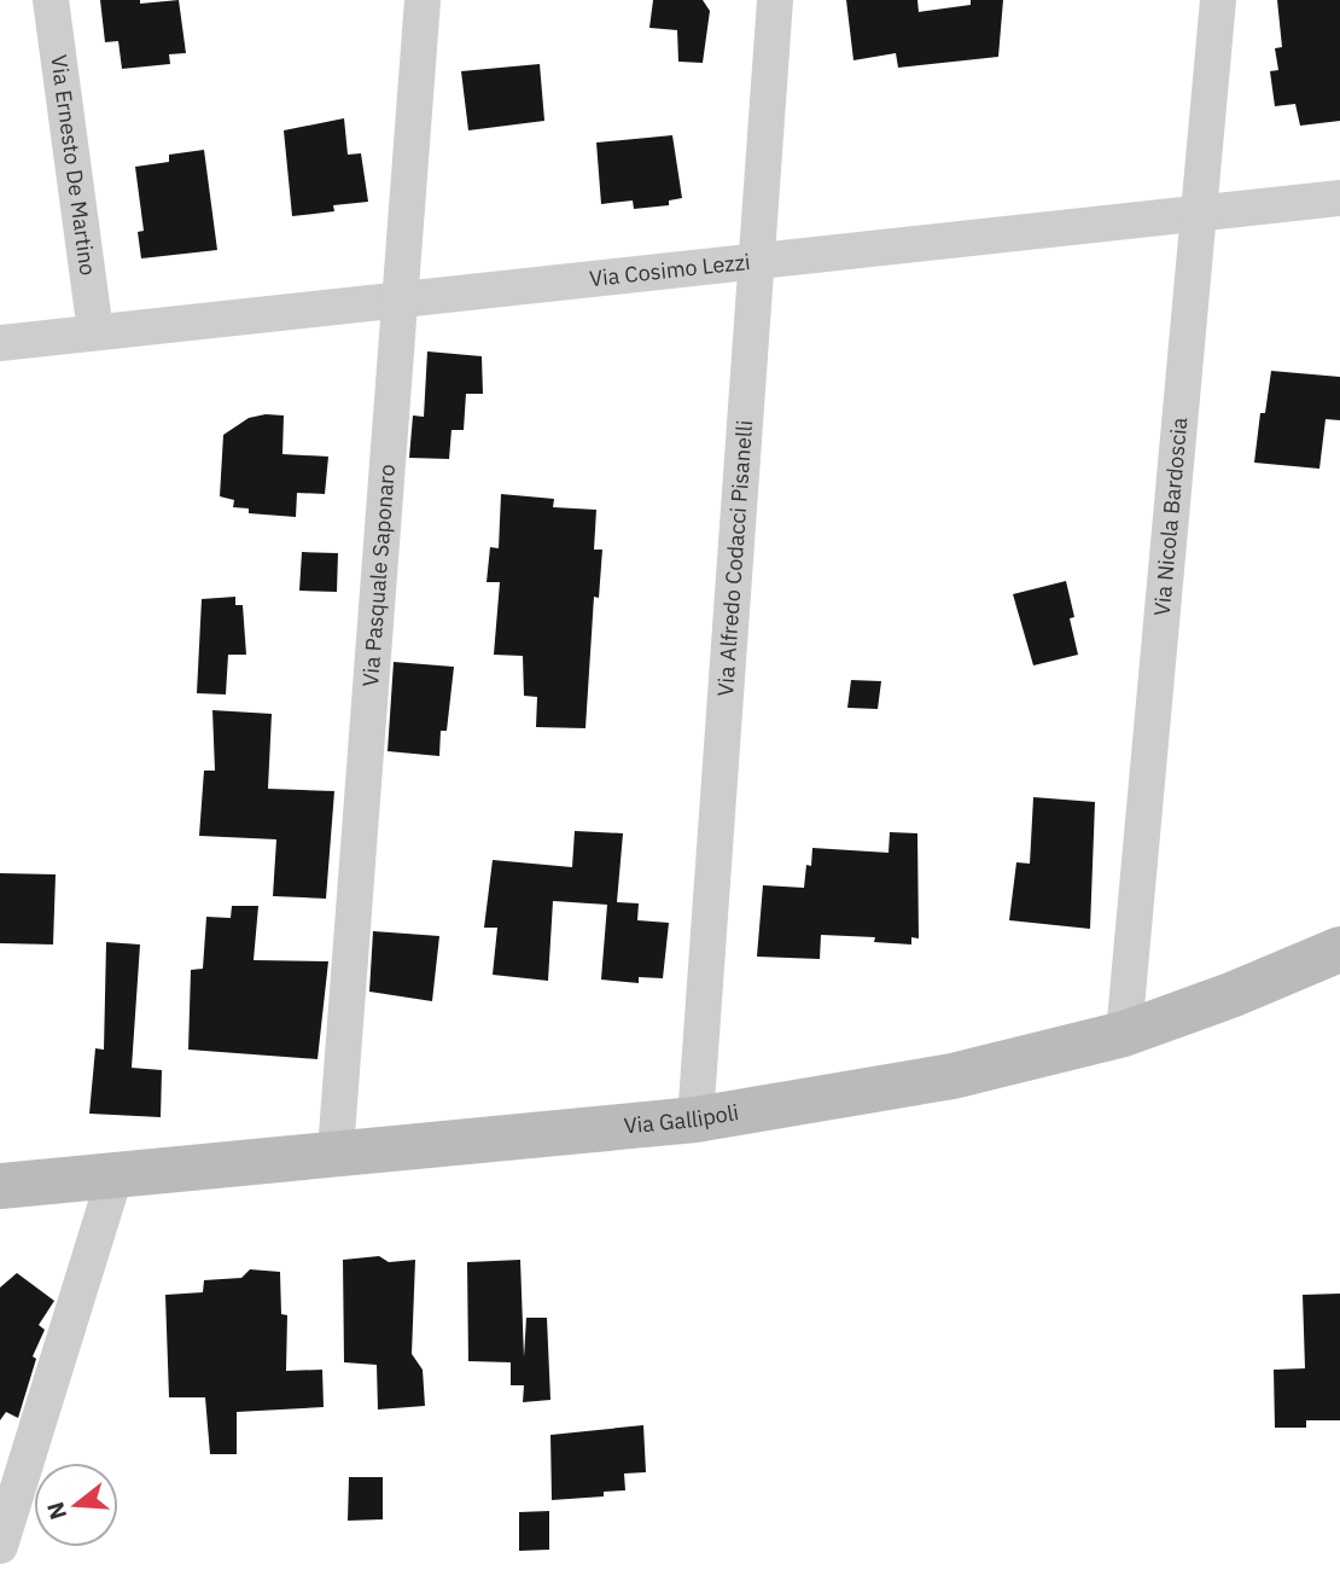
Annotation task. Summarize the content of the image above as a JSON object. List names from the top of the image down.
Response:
{
  "streets": {
    "main road": ["Via Gallipoli"],
    "street": [
      "Via Ernesto De Martino",
      "Via Cosimo Lezzi",
      "Via Nicola Bardoscia",
      "Via Alfredo Codacci Pisanelli",
      "Via Pasquale Saponaro"
    ]
  },
  "crossings": [
    ["Via Ernesto De Martino", "Via Cosimo Lezzi"],
    ["Via Cosimo Lezzi", "Via Nicola Bardoscia"],
    ["Via Cosimo Lezzi", "Via Alfredo Codacci Pisanelli"],
    ["Via Cosimo Lezzi", "Via Pasquale Saponaro"],
    ["Via Nicola Bardoscia", "Via Gallipoli"],
    ["Via Alfredo Codacci Pisanelli", "Via Gallipoli"],
    ["Via Pasquale Saponaro", "Via Gallipoli"]
  ],
  "north": "left"
}
